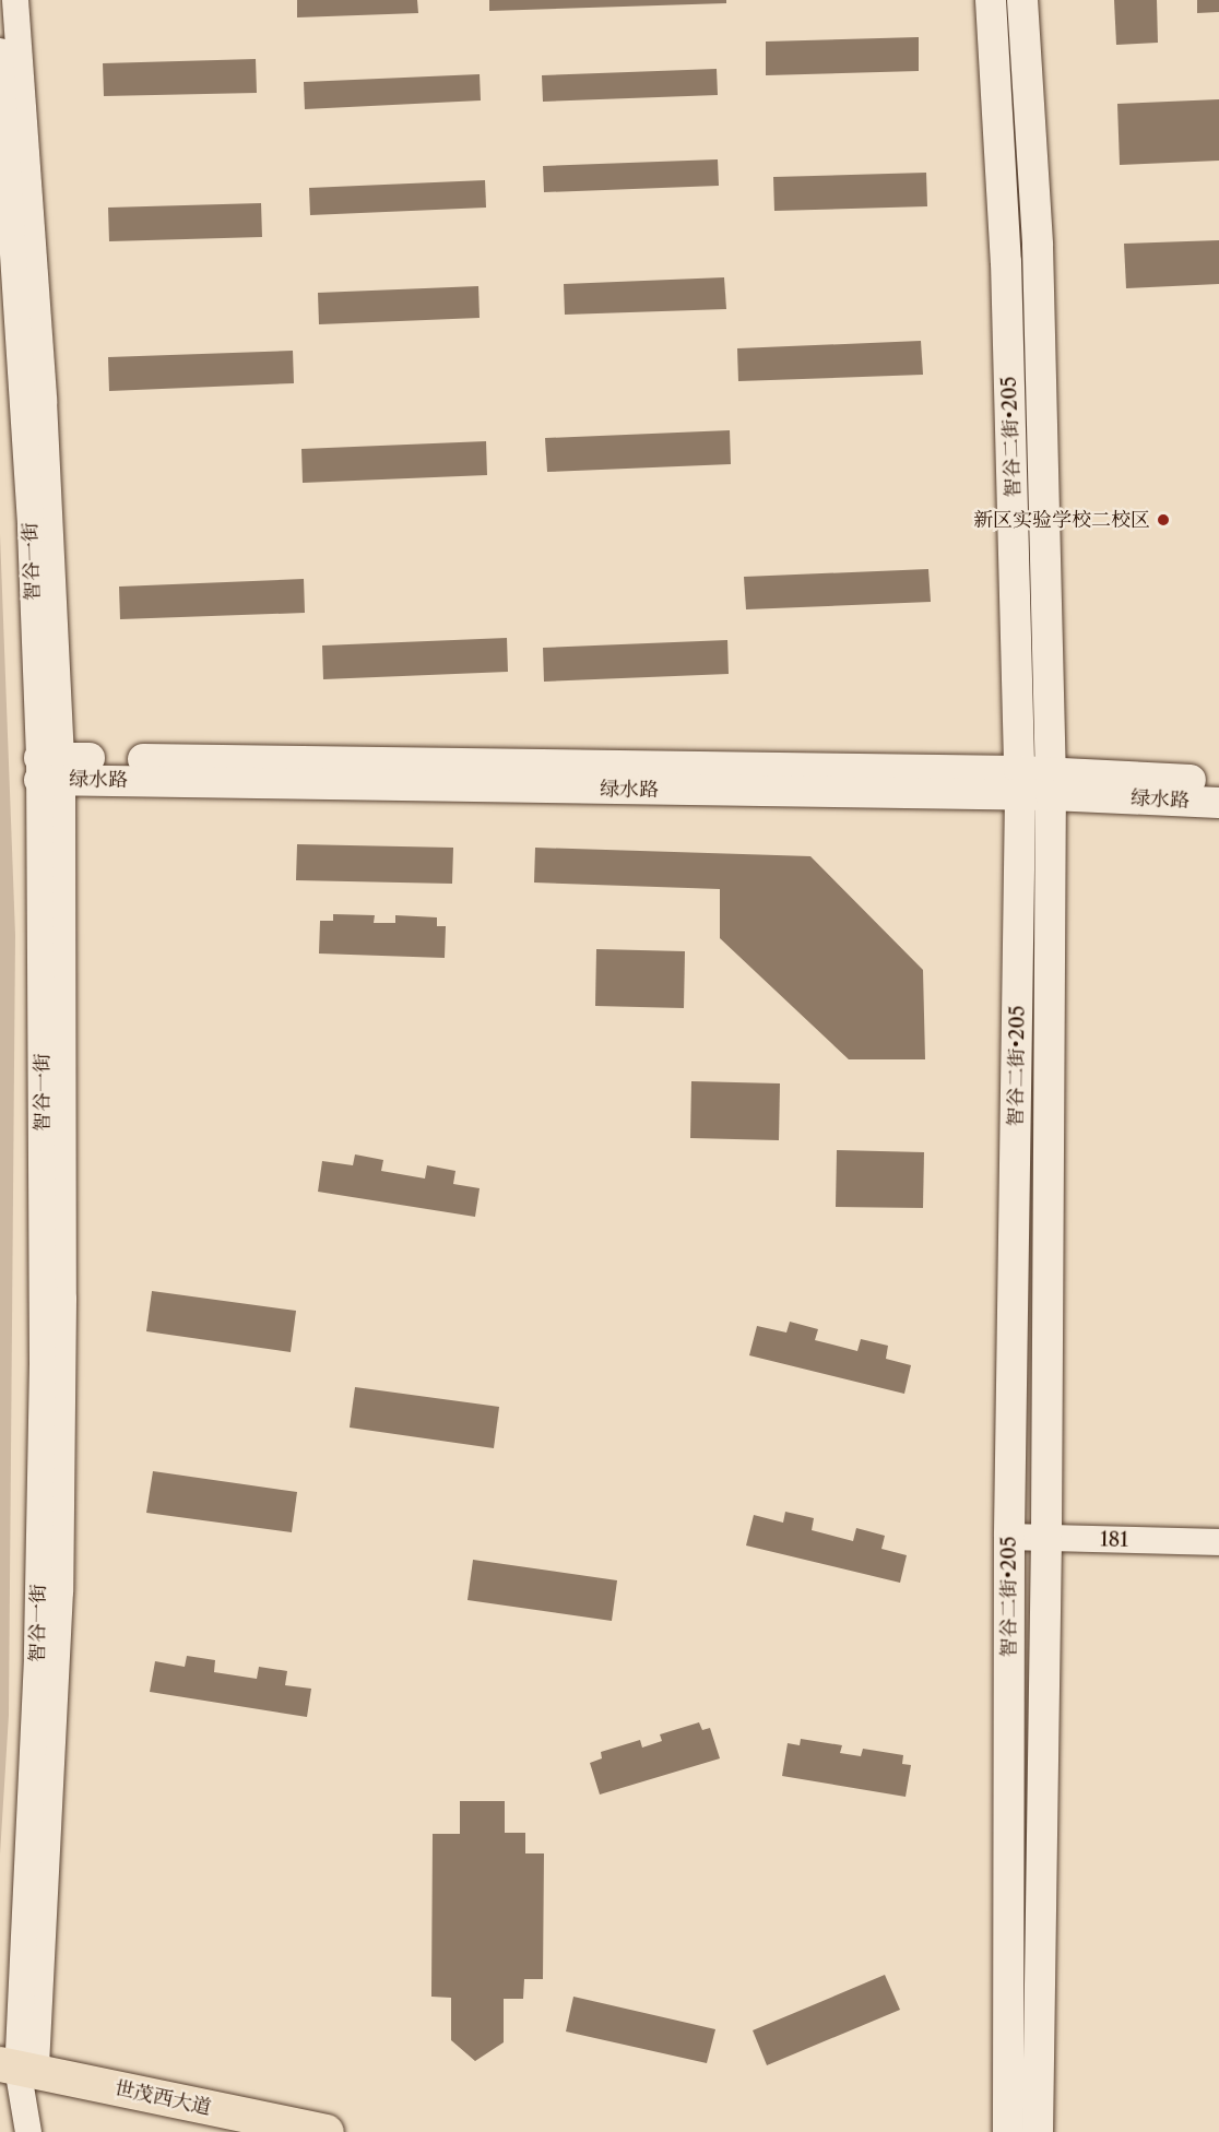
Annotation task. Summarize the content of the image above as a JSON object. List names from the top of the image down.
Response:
{
  "streets": {
    "main road": ["智谷二街•205", "绿水路", "世茂西大道"],
    "street": ["智谷一街", "181"]
  },
  "crossings": [
    ["智谷二街•205", "绿水路"],
    ["智谷二街•205", "181"],
    ["智谷一街", "绿水路"],
    ["智谷一街", "世茂西大道"]
  ],
  "places": ["新区实验学校二校区"]
}
